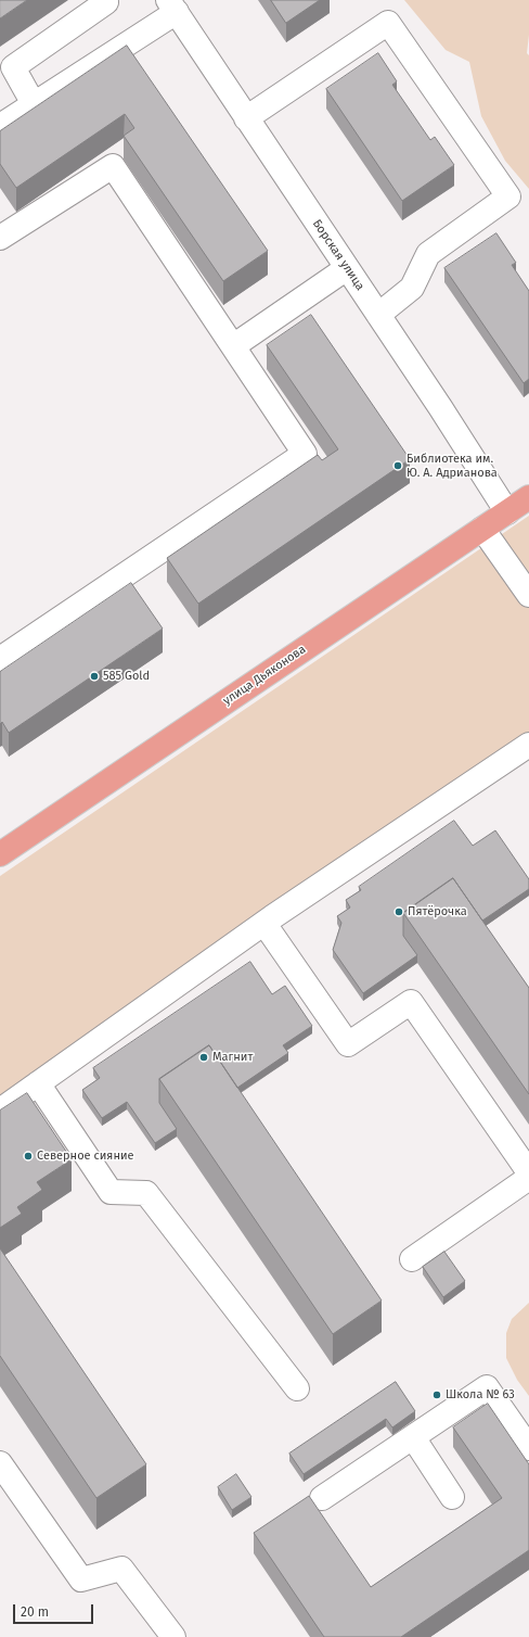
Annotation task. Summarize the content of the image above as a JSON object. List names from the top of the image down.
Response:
{
  "streets": {
    "main road": ["улица Дьяконова"],
    "street": ["Борская улица"]
  },
  "crossings": [
    ["Борская улица", "улица Дьяконова"]
  ],
  "places": [
    "Библиотека им. Ю. А. Адрианова",
    "585 Gold",
    "Пятёрочка",
    "Магнит",
    "Северное сияние",
    "Школа № 63"
  ],
  "scale_bar": "20 m"
}
